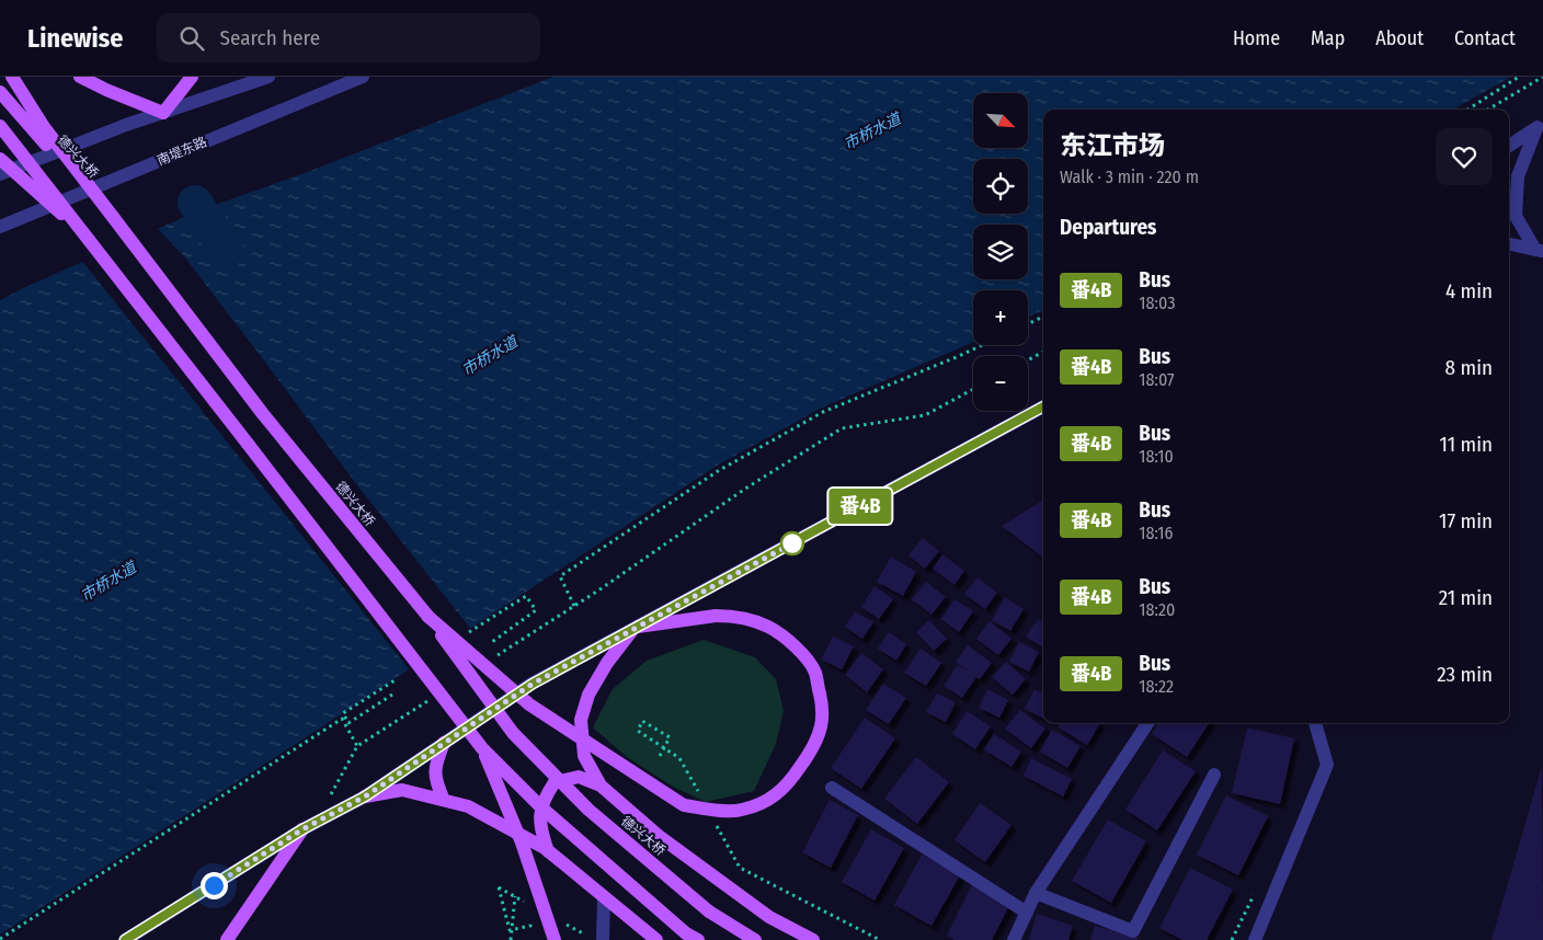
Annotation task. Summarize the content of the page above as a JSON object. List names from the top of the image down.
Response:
{
  "streets": {
    "main road": ["德兴大桥"],
    "street": ["南堤东路"]
  },
  "water": ["市桥水道"],
  "lines": ["bus line 番4B"],
  "north": "bottom right",
  "page": {
    "header": "Linewise",
    "search": "Search here",
    "nav": [
      "Home",
      "Map",
      "About",
      "Contact"
    ],
    "on_map": "番4B",
    "map_buttons": ["+", "−"],
    "heading": [
      ["东江市场", "Walk · 3 min · 220 m"],
      "Departures"
    ],
    "list": [
      {
        "mark": "番4B",
        "name": "Bus",
        "note": "18:03",
        "value": "4 min"
      },
      {
        "mark": "番4B",
        "name": "Bus",
        "note": "18:07",
        "value": "8 min"
      },
      {
        "mark": "番4B",
        "name": "Bus",
        "note": "18:10",
        "value": "11 min"
      },
      {
        "mark": "番4B",
        "name": "Bus",
        "note": "18:16",
        "value": "17 min"
      },
      {
        "mark": "番4B",
        "name": "Bus",
        "note": "18:20",
        "value": "21 min"
      },
      {
        "mark": "番4B",
        "name": "Bus",
        "note": "18:22",
        "value": "23 min"
      }
    ]
  }
}
